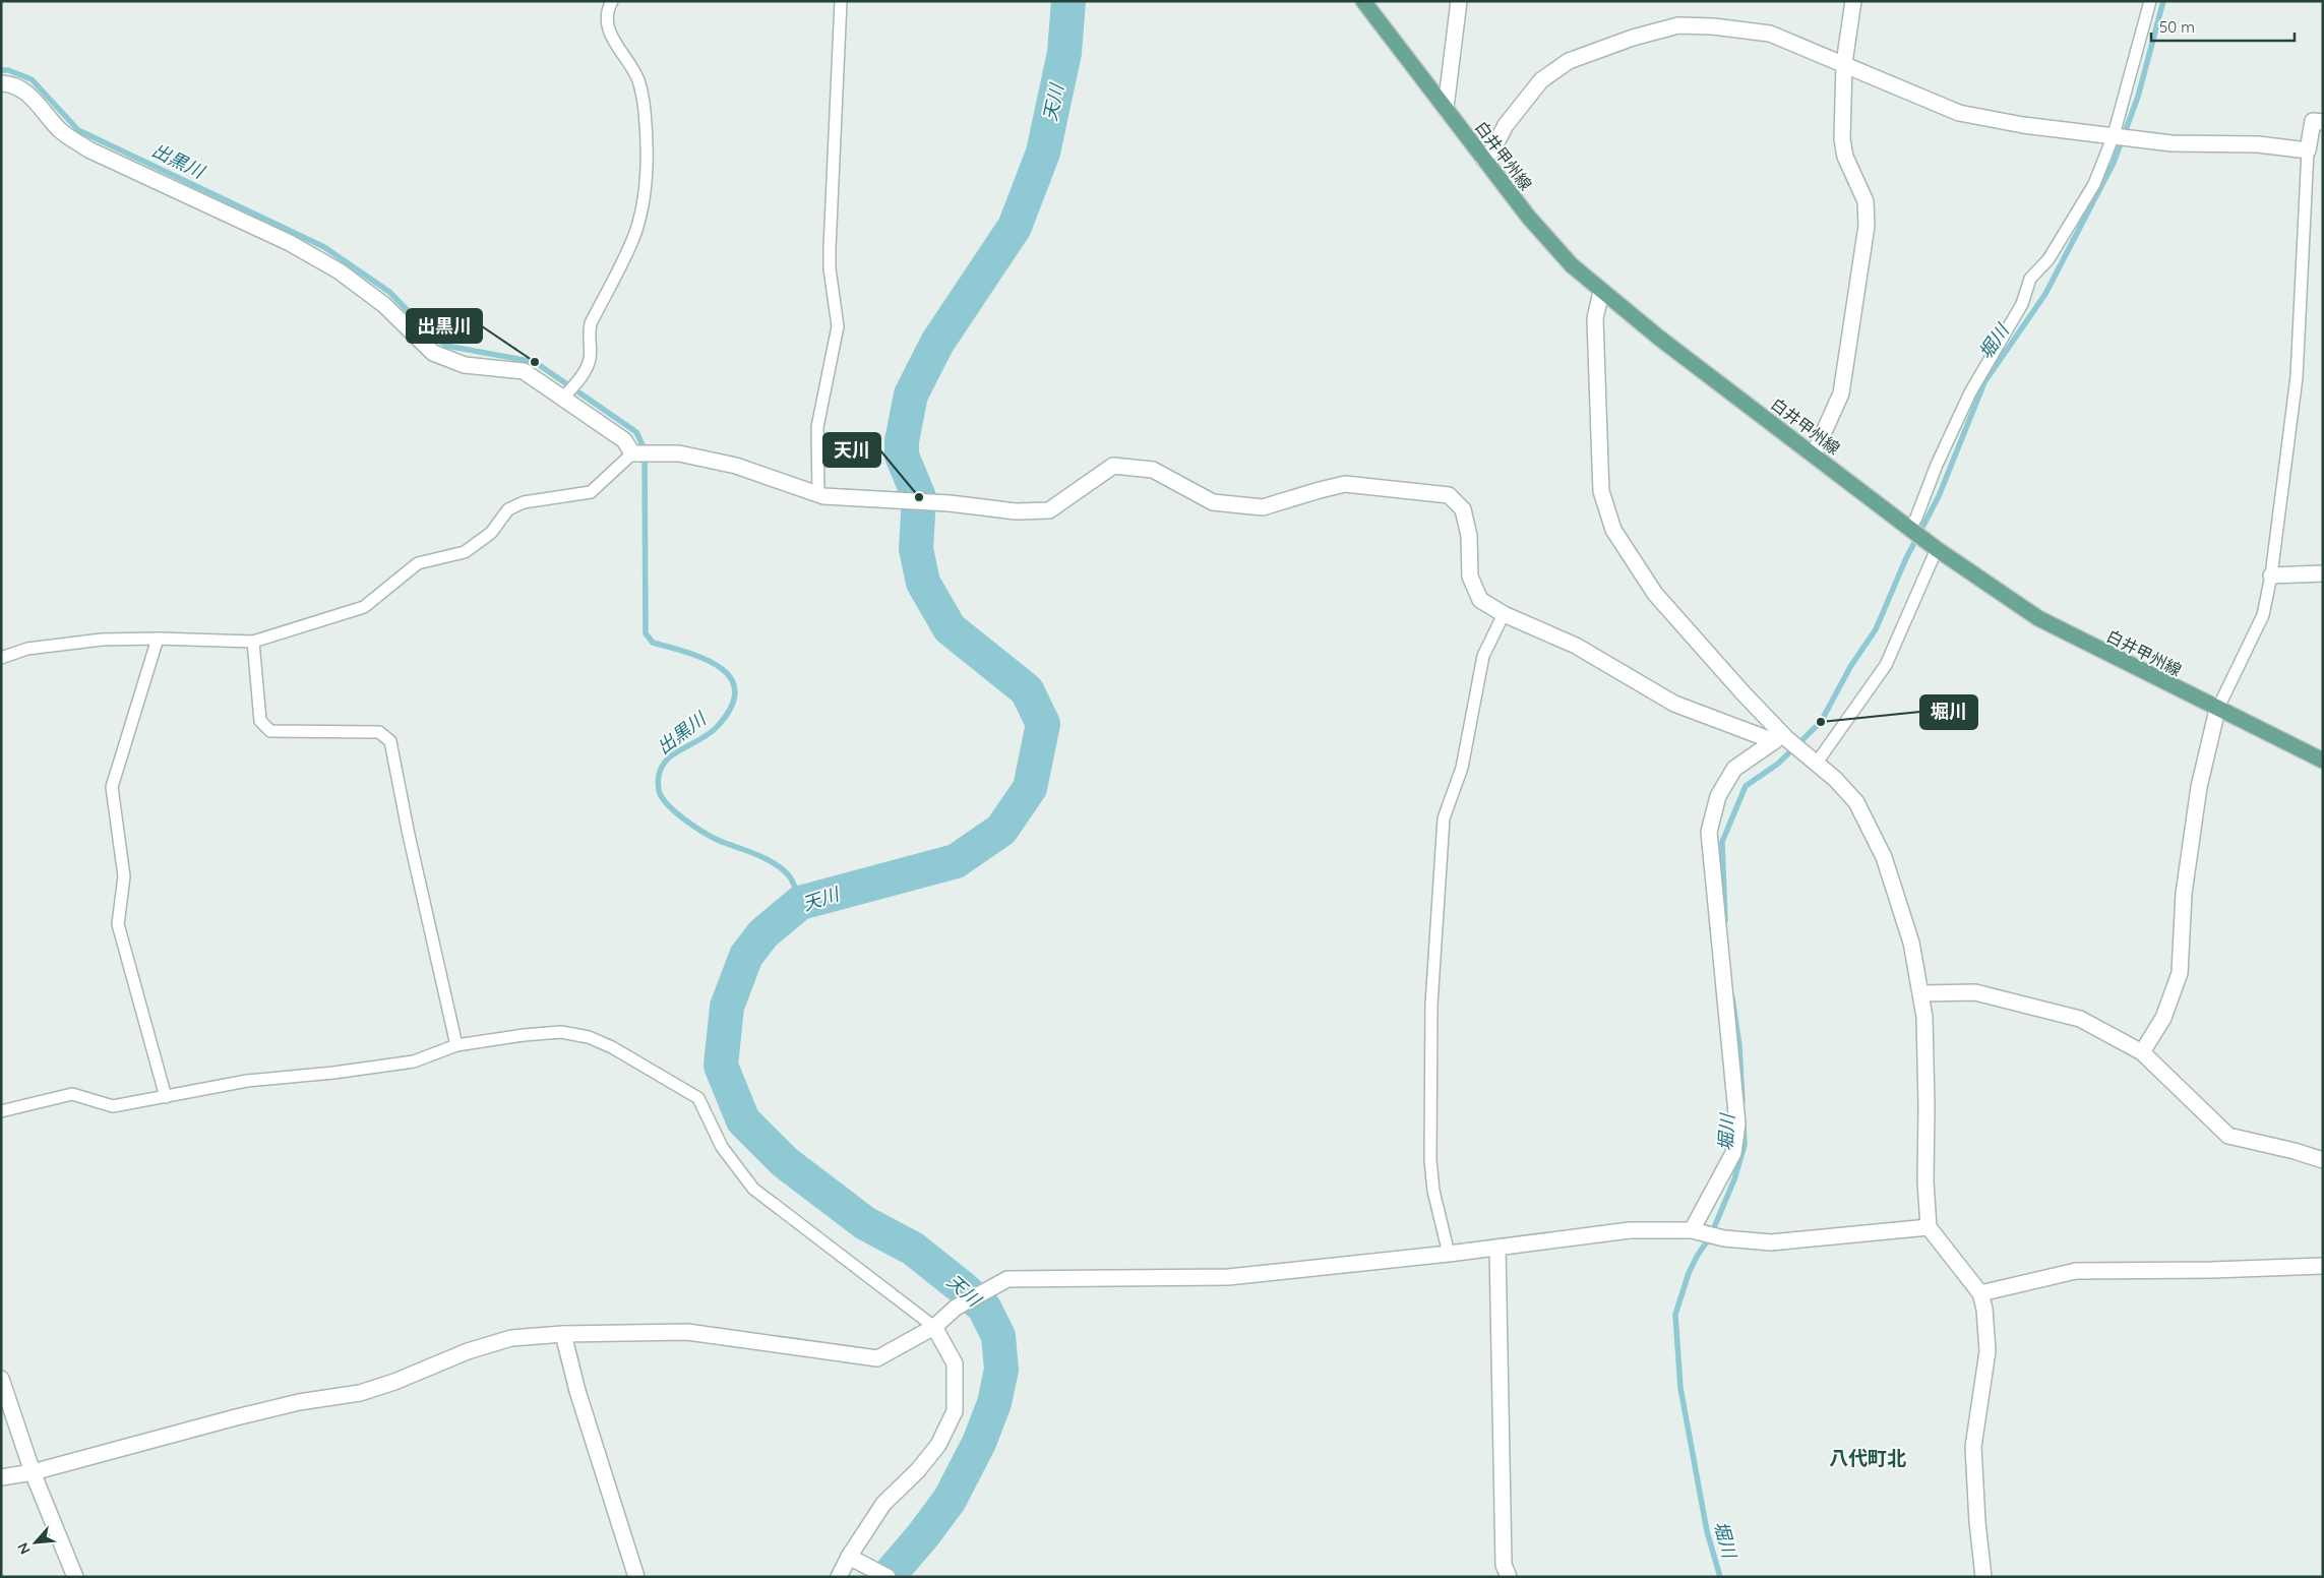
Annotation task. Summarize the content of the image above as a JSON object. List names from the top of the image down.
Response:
{
  "streets": {
    "main road": ["白井甲州線"]
  },
  "districts": ["八代町北"],
  "water": ["天川", "出黒川", "堀川"],
  "places": ["出黒川", "天川", "堀川"],
  "scale_bar": "50 m",
  "north": "bottom left"
}
